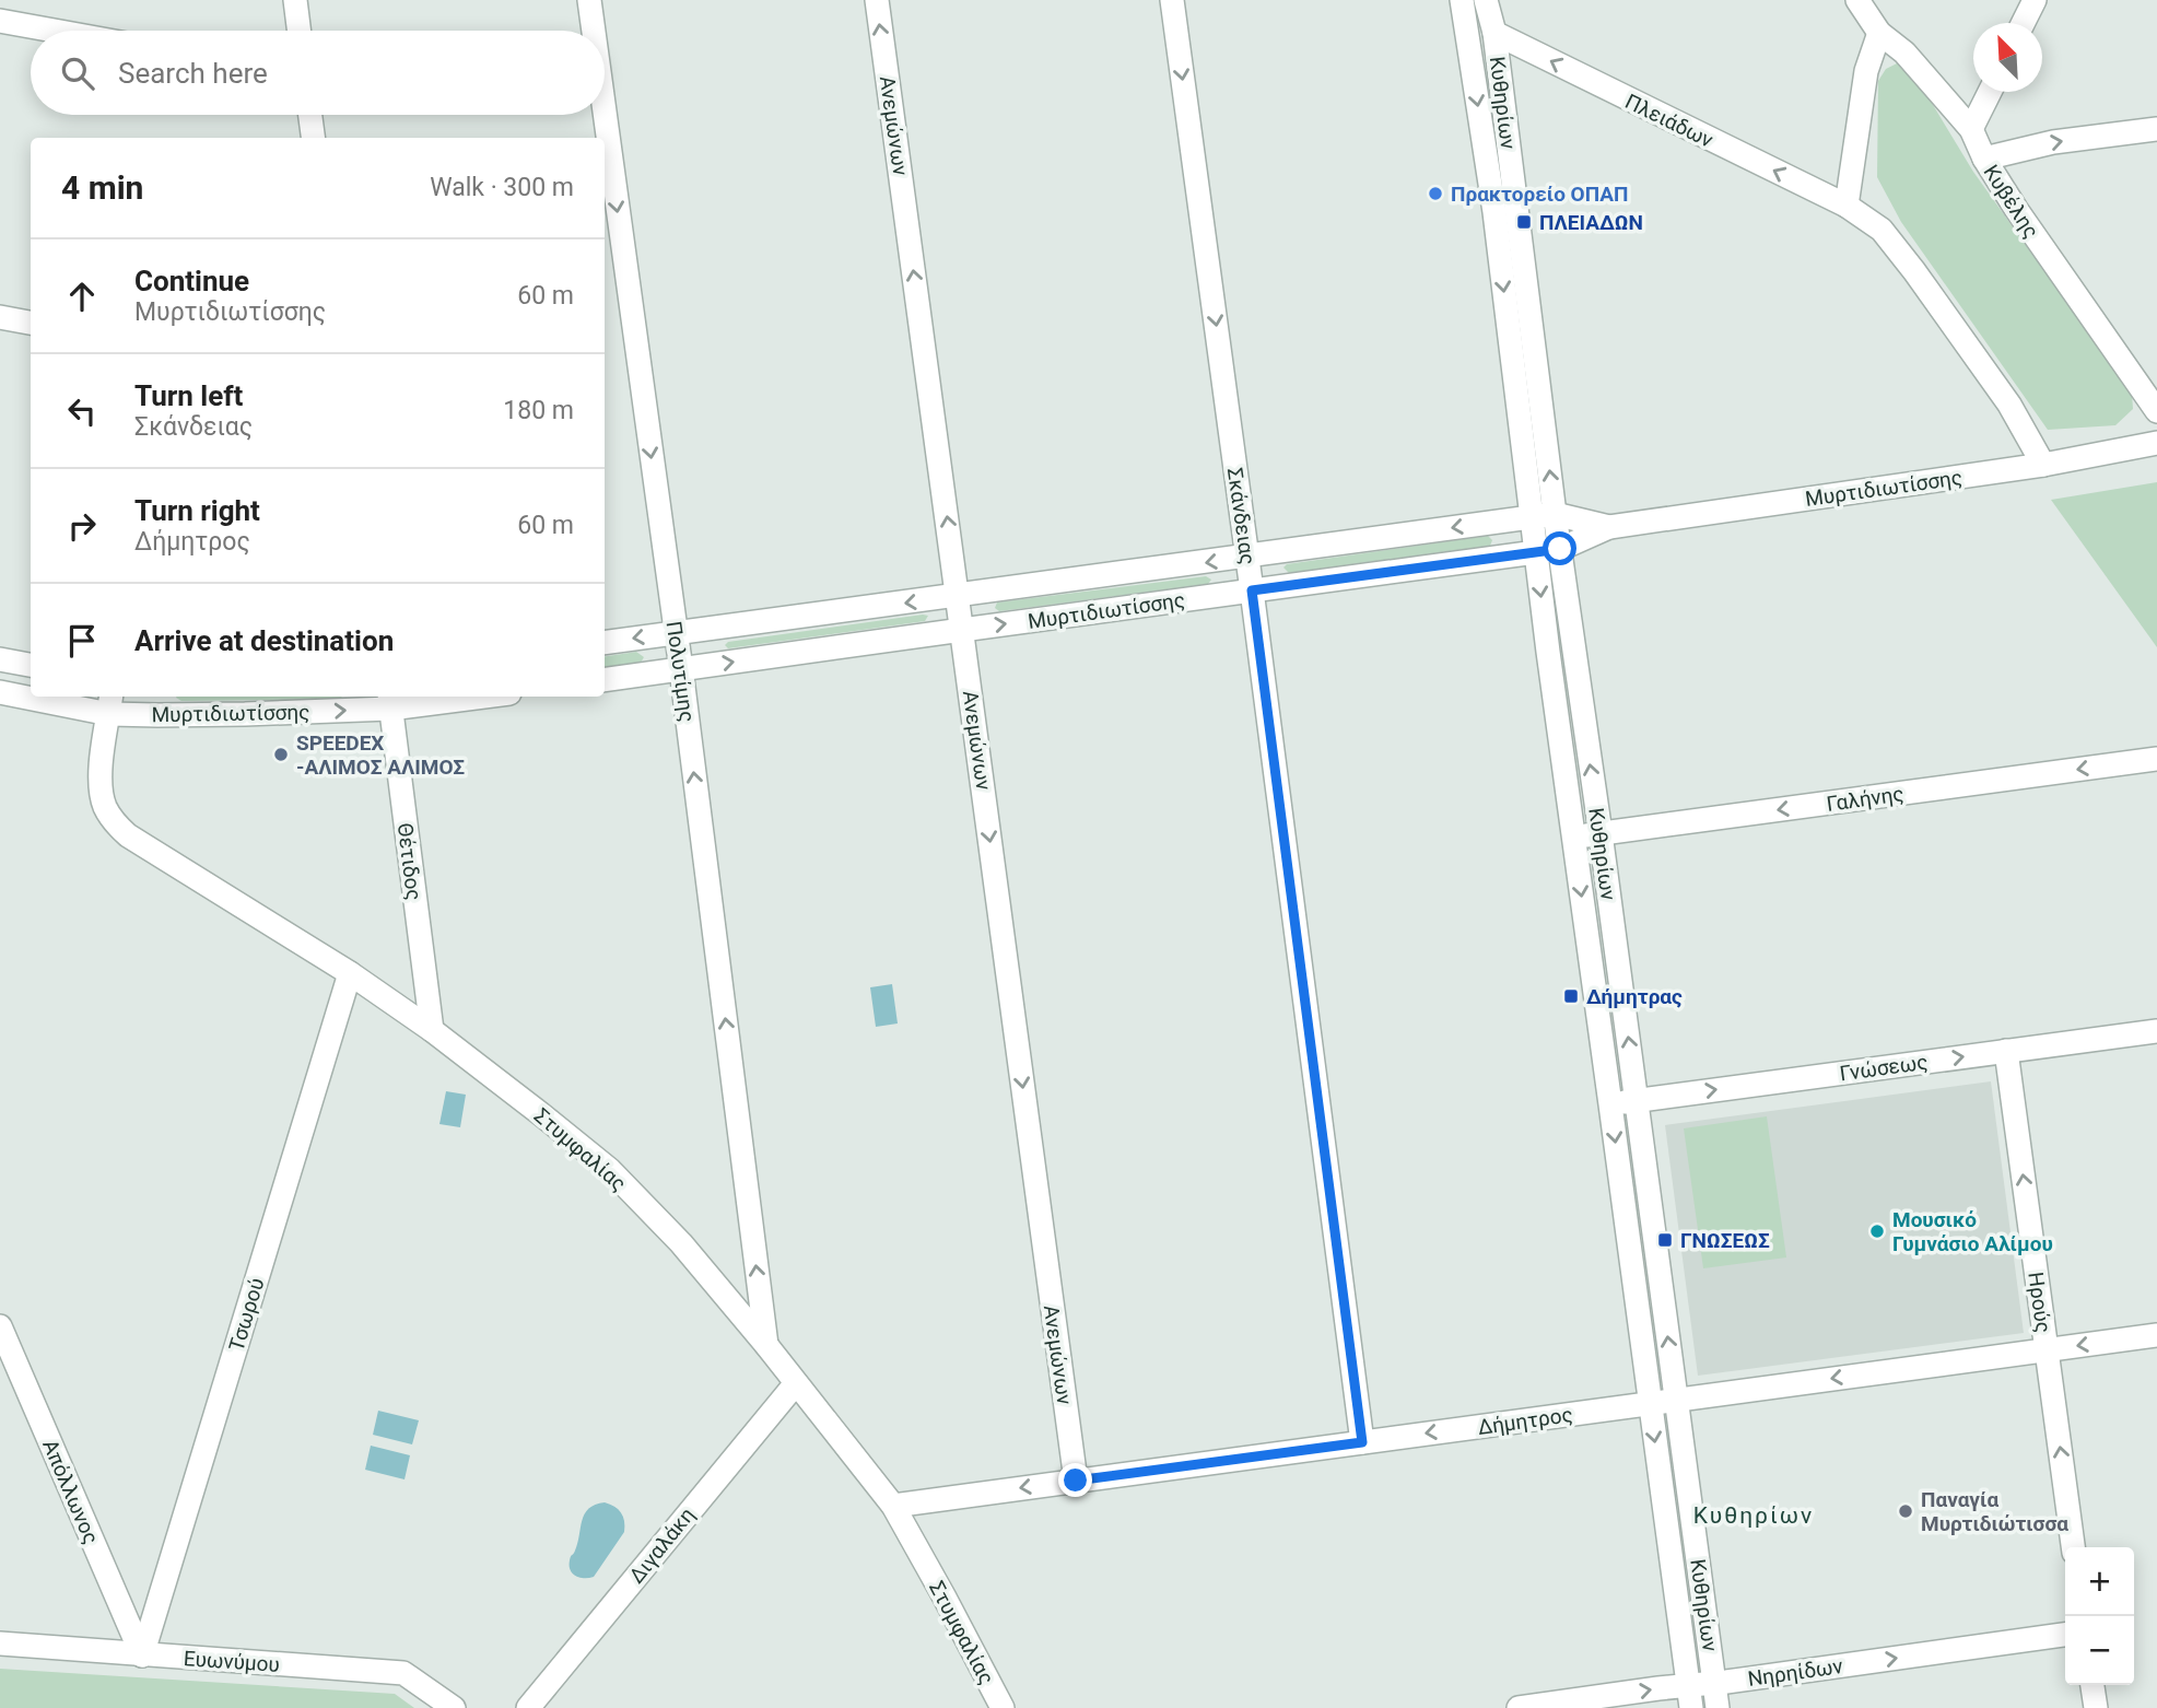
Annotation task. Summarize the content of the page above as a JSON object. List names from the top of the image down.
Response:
{
  "streets": {
    "street": [
      "Κυθηρίων",
      "Πλειάδων",
      "Ανεμώνων",
      "Κυβέλης",
      "Μυρτιδιωτίσσης",
      "Σκάνδειας",
      "Πολυτίμης",
      "Γαλήνης",
      "Θέτιδος",
      "Γνώσεως",
      "Στυμφαλίας",
      "Ηρούς",
      "Τσωρού",
      "Δήμητρος",
      "Απόλλωνος",
      "Διγαλάκη",
      "Ευωνύμου",
      "Νηρηίδων"
    ]
  },
  "crossings": [
    ["Κυθηρίων", "Πλειάδων"],
    ["Κυθηρίων", "Μυρτιδιωτίσσης"],
    ["Κυθηρίων", "Γαλήνης"],
    ["Κυθηρίων", "Γνώσεως"],
    ["Κυθηρίων", "Δήμητρος"],
    ["Κυθηρίων", "Νηρηίδων"],
    ["Πλειάδων", "Μυρτιδιωτίσσης"],
    ["Ανεμώνων", "Μυρτιδιωτίσσης"],
    ["Ανεμώνων", "Δήμητρος"],
    ["Μυρτιδιωτίσσης", "Σκάνδειας"],
    ["Μυρτιδιωτίσσης", "Πολυτίμης"],
    ["Μυρτιδιωτίσσης", "Θέτιδος"],
    ["Μυρτιδιωτίσσης", "Στυμφαλίας"],
    ["Σκάνδειας", "Δήμητρος"],
    ["Πολυτίμης", "Στυμφαλίας"],
    ["Θέτιδος", "Στυμφαλίας"],
    ["Γνώσεως", "Ηρούς"],
    ["Στυμφαλίας", "Τσωρού"],
    ["Στυμφαλίας", "Δήμητρος"],
    ["Στυμφαλίας", "Διγαλάκη"],
    ["Ηρούς", "Δήμητρος"],
    ["Τσωρού", "Απόλλωνος"],
    ["Τσωρού", "Ευωνύμου"],
    ["Απόλλωνος", "Ευωνύμου"]
  ],
  "one_way": [
    "Πλειάδων",
    "Σκάνδειας",
    "Γαλήνης",
    "Γνώσεως",
    "Ηρούς",
    "Δήμητρος",
    "Νηρηίδων"
  ],
  "districts": ["Κυθηρίων"],
  "places": {
    "other": [
      "Πρακτορείο ΟΠΑΠ",
      "SPEEDEX -ΑΛΙΜΟΣ ΑΛΙΜΟΣ",
      "Μουσικό Γυμνάσιο Αλίμου",
      "Παναγία Μυρτιδιώτισσα"
    ],
    "transit": ["ΠΛΕΙΑΔΩΝ", "Δήμητρας", "ΓΝΩΣΕΩΣ"]
  },
  "north": "top left",
  "page": {
    "search": "Search here",
    "heading": ["4 min", "Walk · 300 m"],
    "list": [
      ["Continue", "Μυρτιδιωτίσσης", "60 m"],
      ["Turn left", "Σκάνδειας", "180 m"],
      ["Turn right", "Δήμητρος", "60 m"],
      "Arrive at destination"
    ],
    "map_buttons": ["+", "−"]
  }
}
